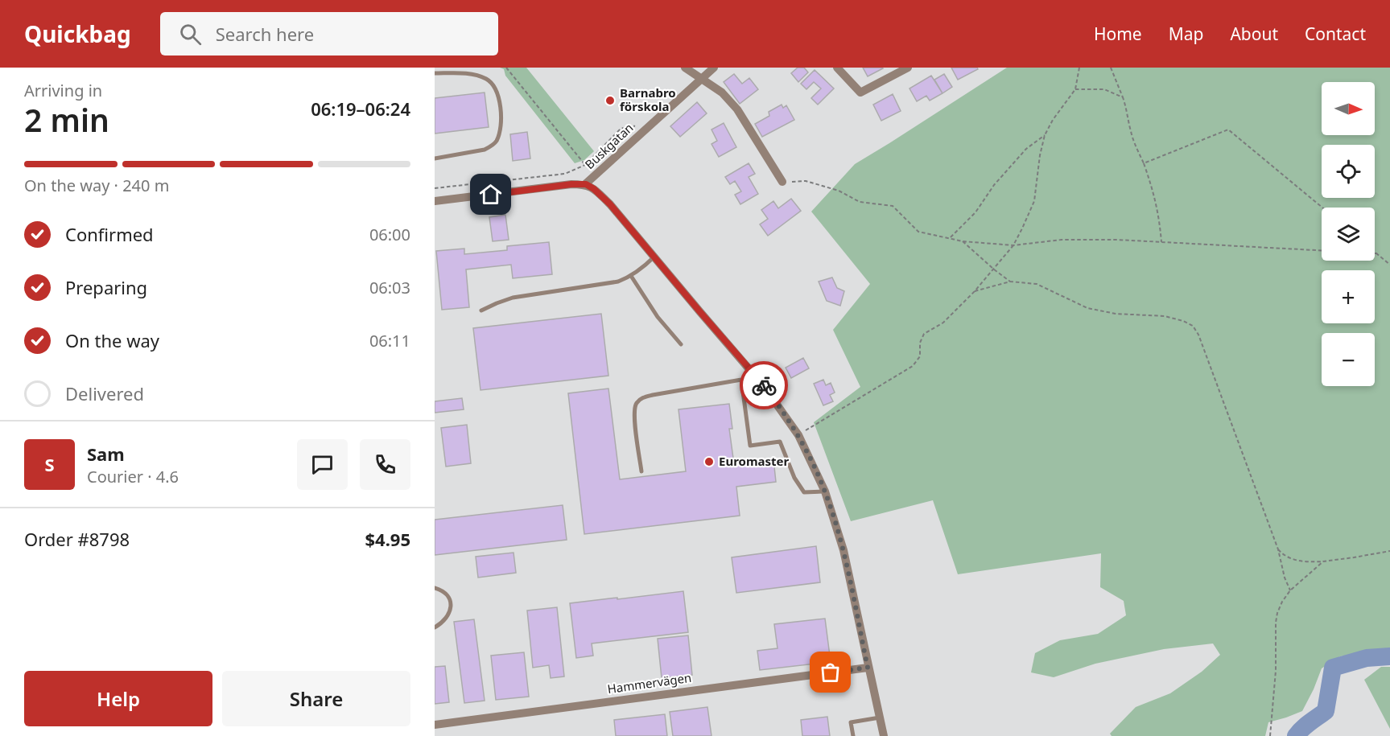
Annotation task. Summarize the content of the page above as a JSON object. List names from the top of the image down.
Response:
{
  "streets": {
    "street": ["Buskgatan", "Hammervägen"]
  },
  "places": ["Barnabro förskola", "Euromaster"],
  "north": "right",
  "page": {
    "header": "Quickbag",
    "search": "Search here",
    "nav": [
      "Home",
      "Map",
      "About",
      "Contact"
    ],
    "heading": ["2 min", "Arriving in", "06:19–06:24"],
    "panel": [
      "Sam",
      "Courier · 4.6",
      "Order #8798",
      "$4.95"
    ],
    "map_buttons": ["+", "−"],
    "bar": "On the way · 240 m",
    "list": [
      ["Confirmed", "06:00"],
      ["Preparing", "06:03"],
      ["On the way", "06:11"],
      "Delivered"
    ],
    "round": "S",
    "buttons": ["Help", "Share"]
  }
}
